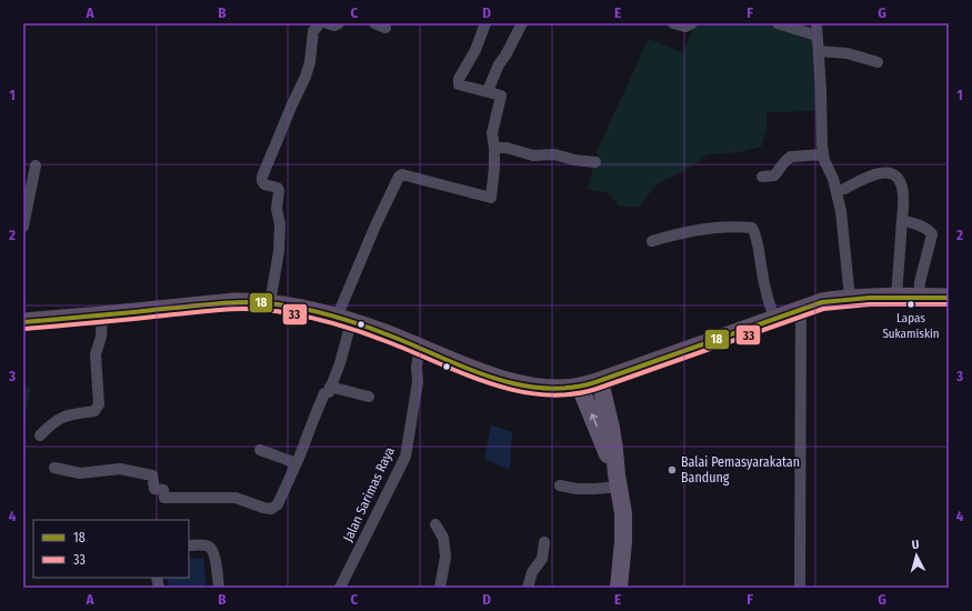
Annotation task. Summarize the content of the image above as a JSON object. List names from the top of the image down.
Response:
{
  "streets": {
    "street": ["Jalan Sarimas Raya"]
  },
  "places": ["Lapas Sukamiskin", "Balai Pemasyarakatan Bandung"],
  "lines": ["transit line 18", "transit line 33"],
  "legend": ["18", "33"],
  "north": "top",
  "grid": {
    "columns": [
      "A",
      "B",
      "C",
      "D",
      "E",
      "F",
      "G"
    ],
    "rows": [
      "1",
      "2",
      "3",
      "4"
    ]
  }
}
